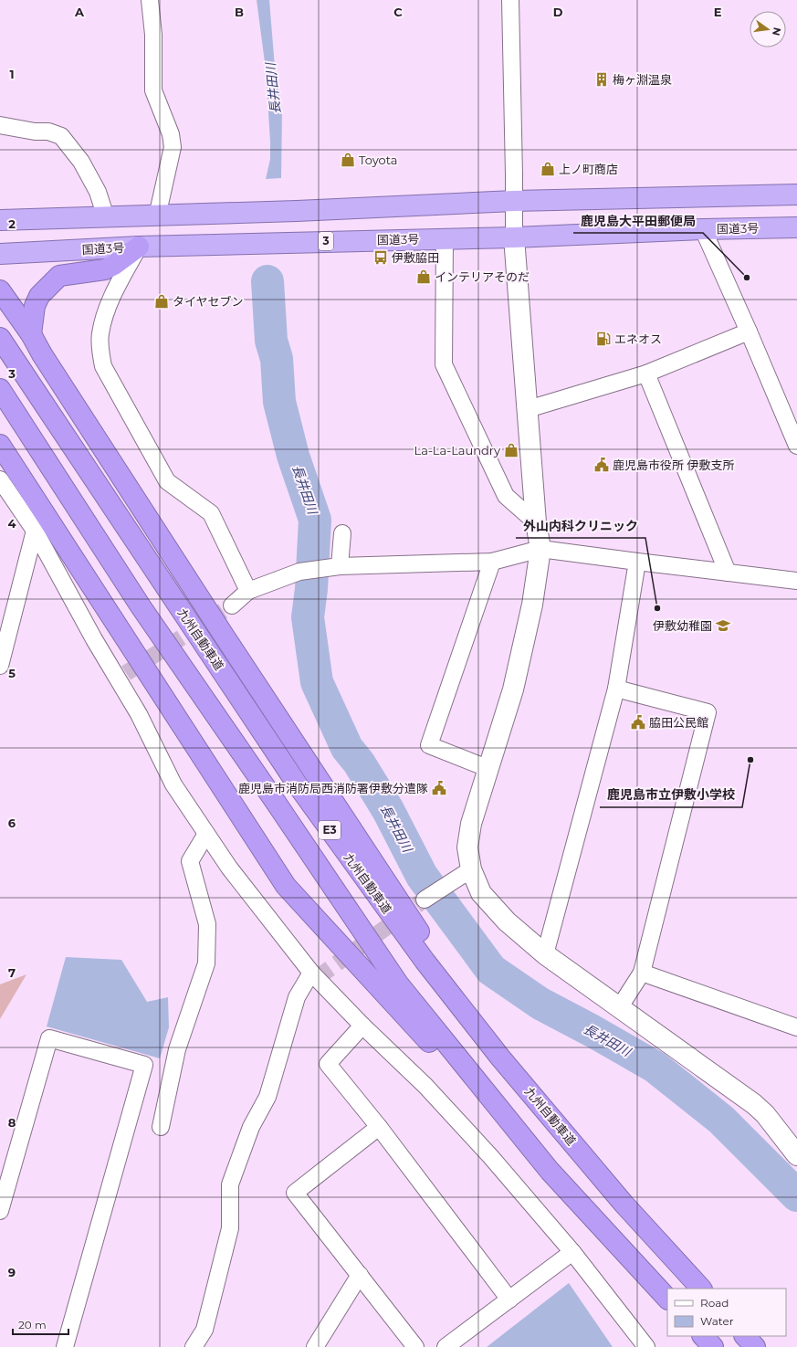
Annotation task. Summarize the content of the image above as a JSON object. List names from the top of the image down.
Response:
{
  "streets": {
    "highway": [
      "国道3号",
      "3",
      "九州自動車道",
      "E3"
    ]
  },
  "water": ["長井田川"],
  "places": {
    "building": ["梅ヶ淵温泉"],
    "shop": [
      "Toyota",
      "上ノ町商店",
      "インテリアそのだ",
      "タイヤセブン",
      "La-La-Laundry"
    ],
    "bus stop": ["伊敷脇田"],
    "other": ["鹿児島大平田郵便局", "外山内科クリニック", "鹿児島市立伊敷小学校"],
    "fuel station": ["エネオス"],
    "public building": ["鹿児島市役所 伊敷支所", "脇田公民館", "鹿児島市消防局西消防署伊敷分遣隊"],
    "school or university": ["伊敷幼稚園"]
  },
  "legend": ["Road", "Water"],
  "scale_bar": "20 m",
  "north": "right",
  "grid": {
    "columns": [
      "A",
      "B",
      "C",
      "D",
      "E"
    ],
    "rows": [
      "1",
      "2",
      "3",
      "4",
      "5",
      "6",
      "7",
      "8",
      "9"
    ]
  }
}
